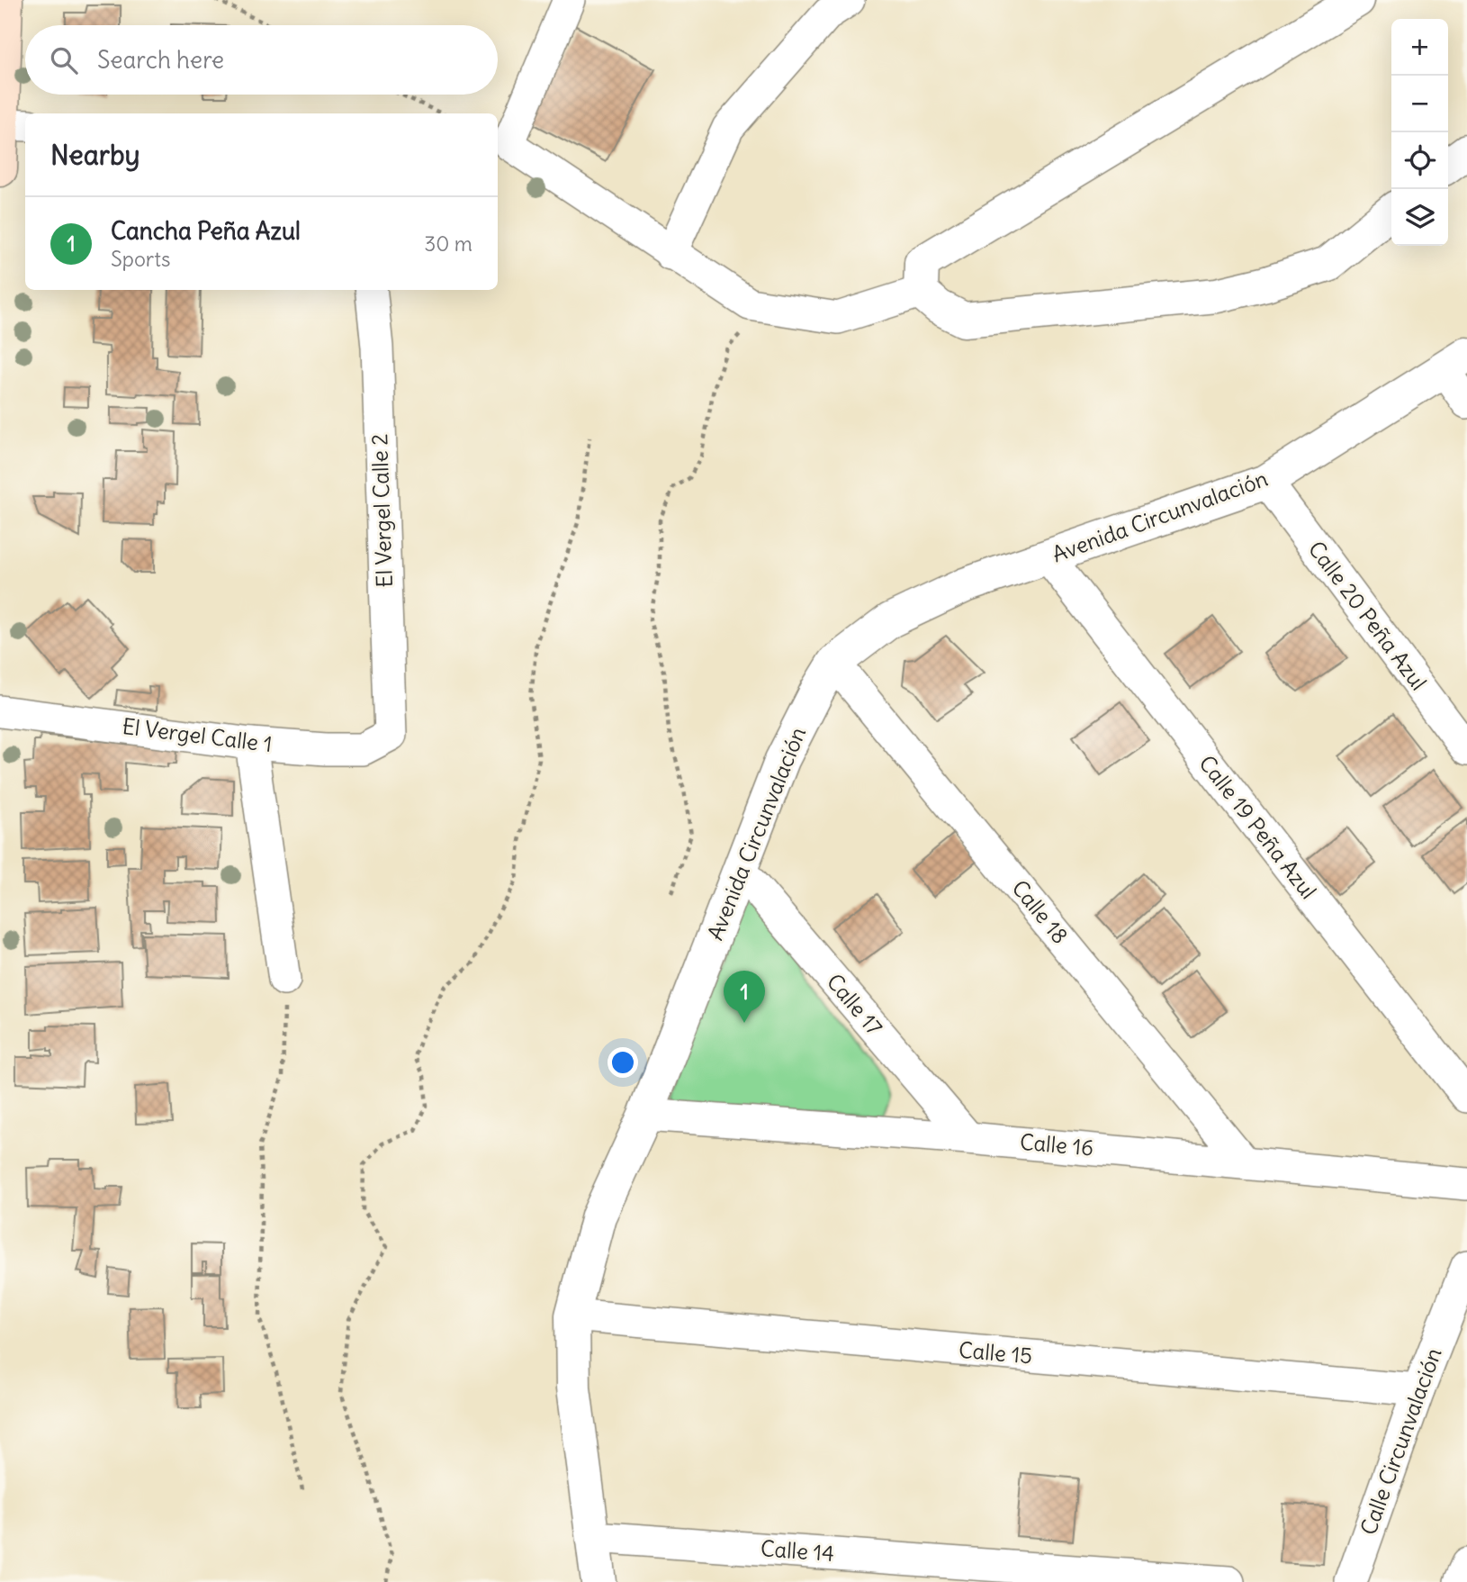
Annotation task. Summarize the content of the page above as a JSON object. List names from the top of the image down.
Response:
{
  "streets": {
    "street": [
      "El Vergel Calle 2",
      "Avenida Circunvalación",
      "Calle 20 Peña Azul",
      "El Vergel Calle 1",
      "Calle 19 Peña Azul",
      "Calle 18",
      "Calle 17",
      "Calle 16",
      "Calle 15",
      "Calle Circunvalación",
      "Calle 14"
    ]
  },
  "crossings": [
    ["El Vergel Calle 2", "El Vergel Calle 1"],
    ["Avenida Circunvalación", "Calle 20 Peña Azul"],
    ["Avenida Circunvalación", "Calle 19 Peña Azul"],
    ["Avenida Circunvalación", "Calle 18"],
    ["Avenida Circunvalación", "Calle 17"],
    ["Avenida Circunvalación", "Calle 16"],
    ["Avenida Circunvalación", "Calle 15"],
    ["Avenida Circunvalación", "Calle 14"],
    ["Calle 18", "Calle 16"],
    ["Calle 17", "Calle 16"],
    ["Calle 15", "Calle Circunvalación"]
  ],
  "page": {
    "map_buttons": ["+", "−"],
    "search": "Search here",
    "heading": "Nearby",
    "list": [
      {
        "mark": "1",
        "name": "Cancha Peña Azul",
        "note": "Sports",
        "value": "30 m"
      }
    ],
    "pins": "1"
  }
}
